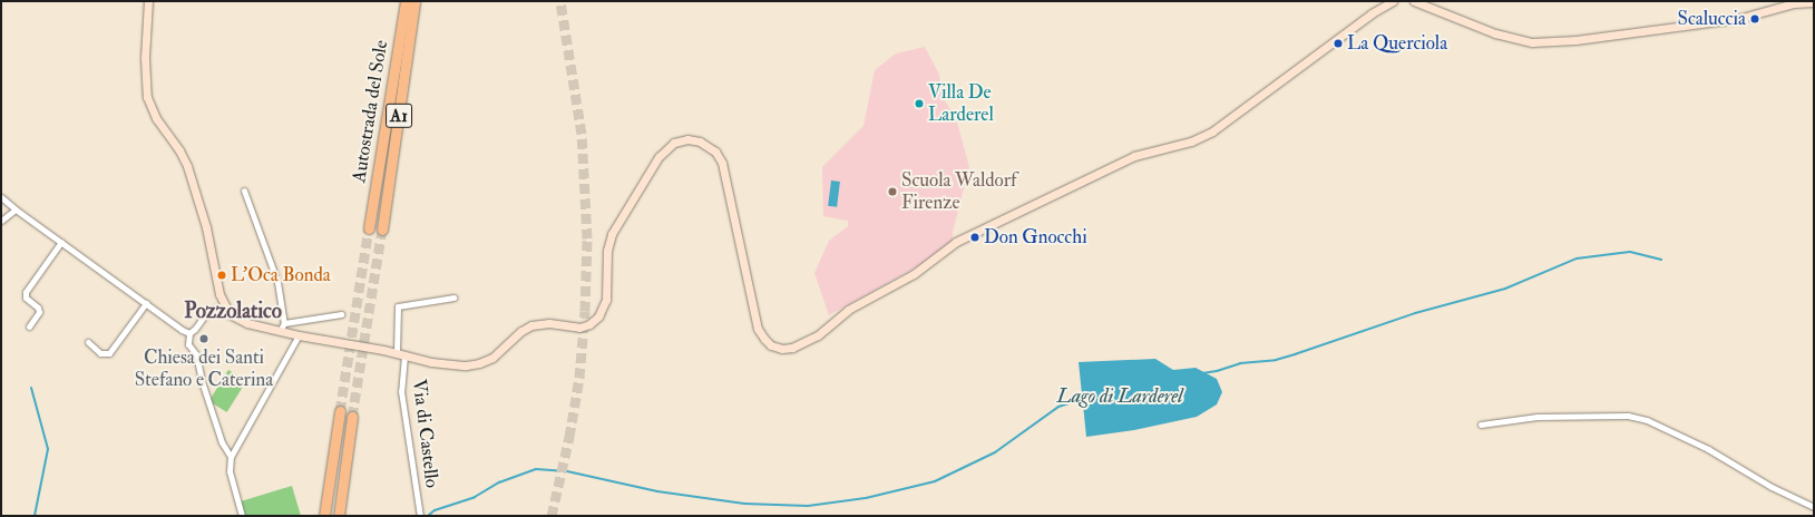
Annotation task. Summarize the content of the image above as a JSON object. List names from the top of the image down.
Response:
{
  "streets": {
    "highway": ["Autostrada del Sole", "A1"],
    "street": ["Via di Castello"]
  },
  "districts": ["Pozzolatico"],
  "water": ["Lago di Larderel"],
  "places": [
    "Scaluccia",
    "La Querciola",
    "Villa De Larderel",
    "Scuola Waldorf Firenze",
    "Don Gnocchi",
    "L’Oca Bonda",
    "Chiesa dei Santi Stefano e Caterina"
  ]
}
